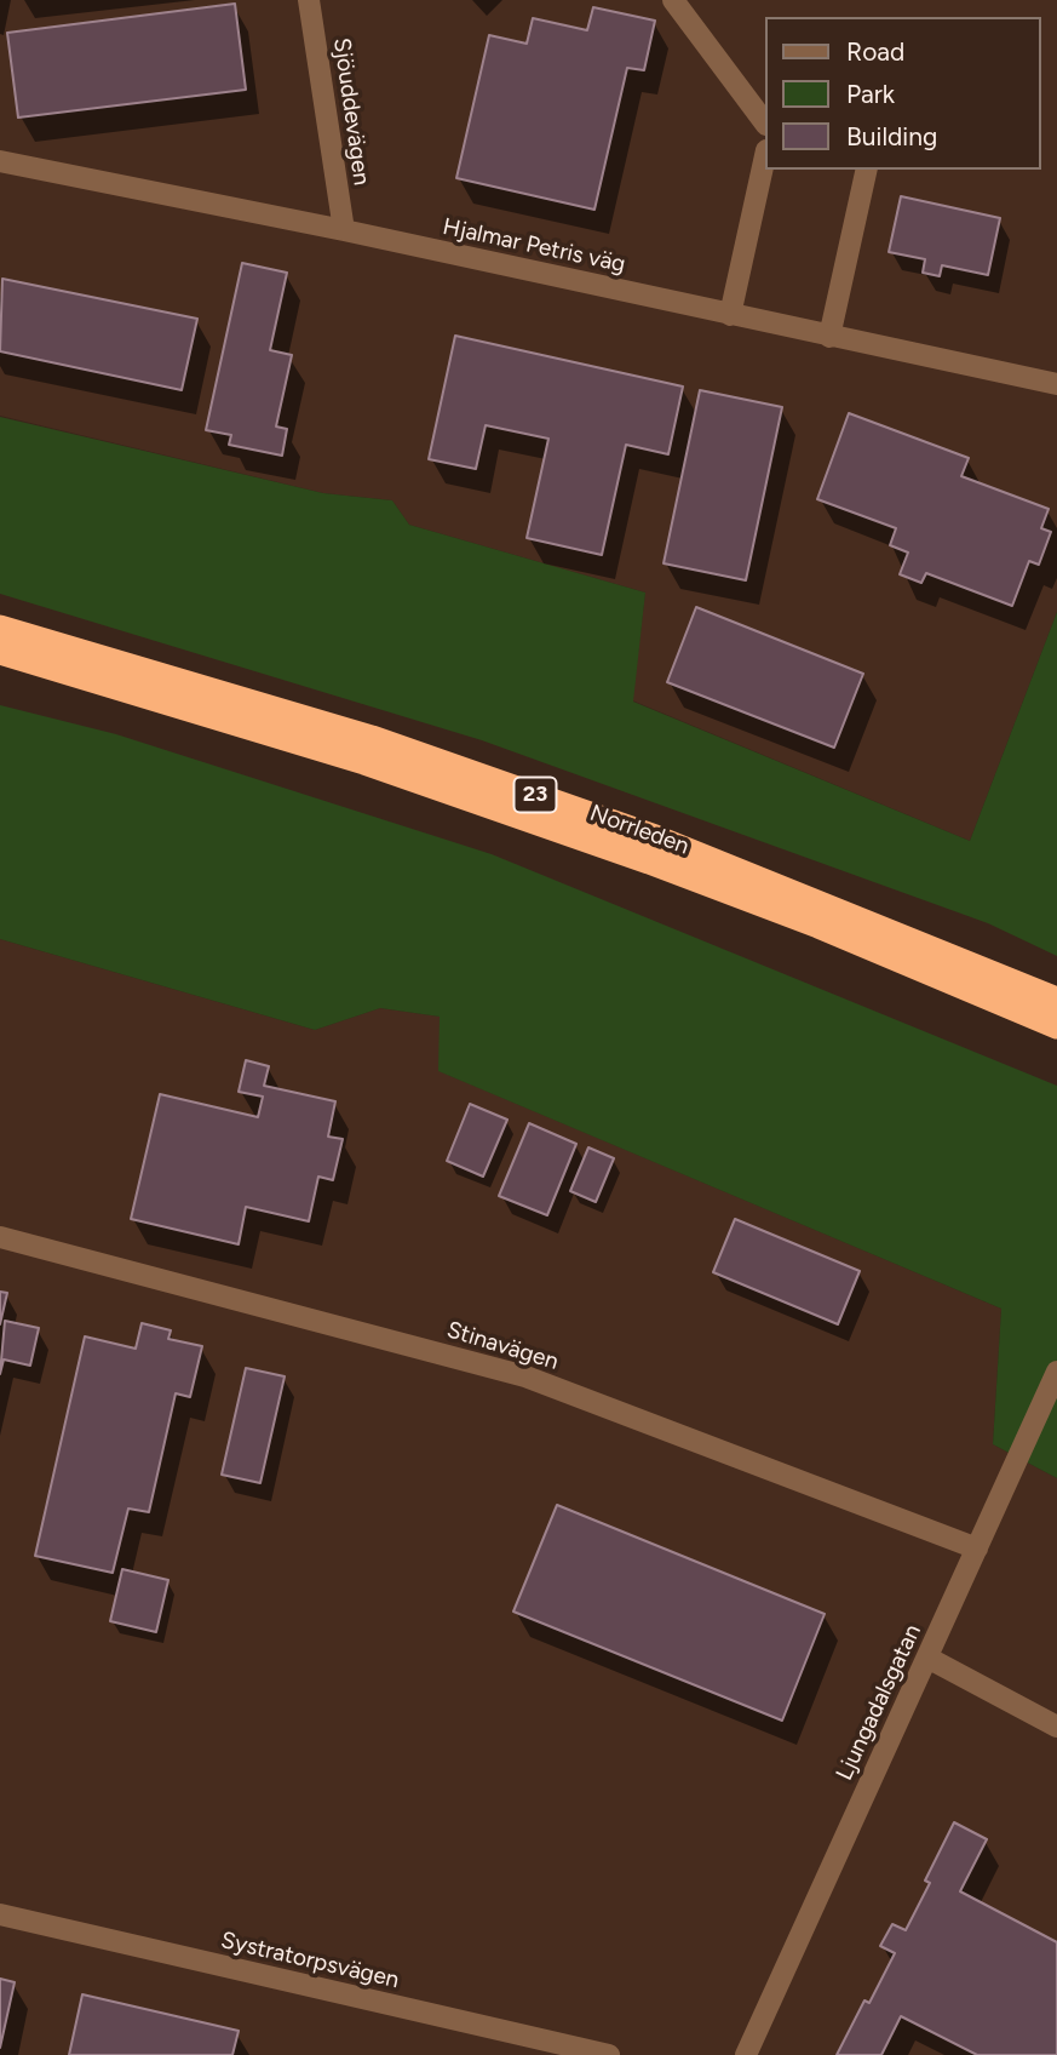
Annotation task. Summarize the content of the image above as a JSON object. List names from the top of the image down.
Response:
{
  "streets": {
    "highway": ["23", "Norrleden"],
    "street": [
      "Sjöuddevägen",
      "Hjalmar Petris väg",
      "Stinavägen",
      "Ljungadalsgatan",
      "Systratorpsvägen"
    ]
  },
  "crossings": [
    ["Sjöuddevägen", "Hjalmar Petris väg"],
    ["Stinavägen", "Ljungadalsgatan"]
  ],
  "legend": ["Road", "Park", "Building"]
}
